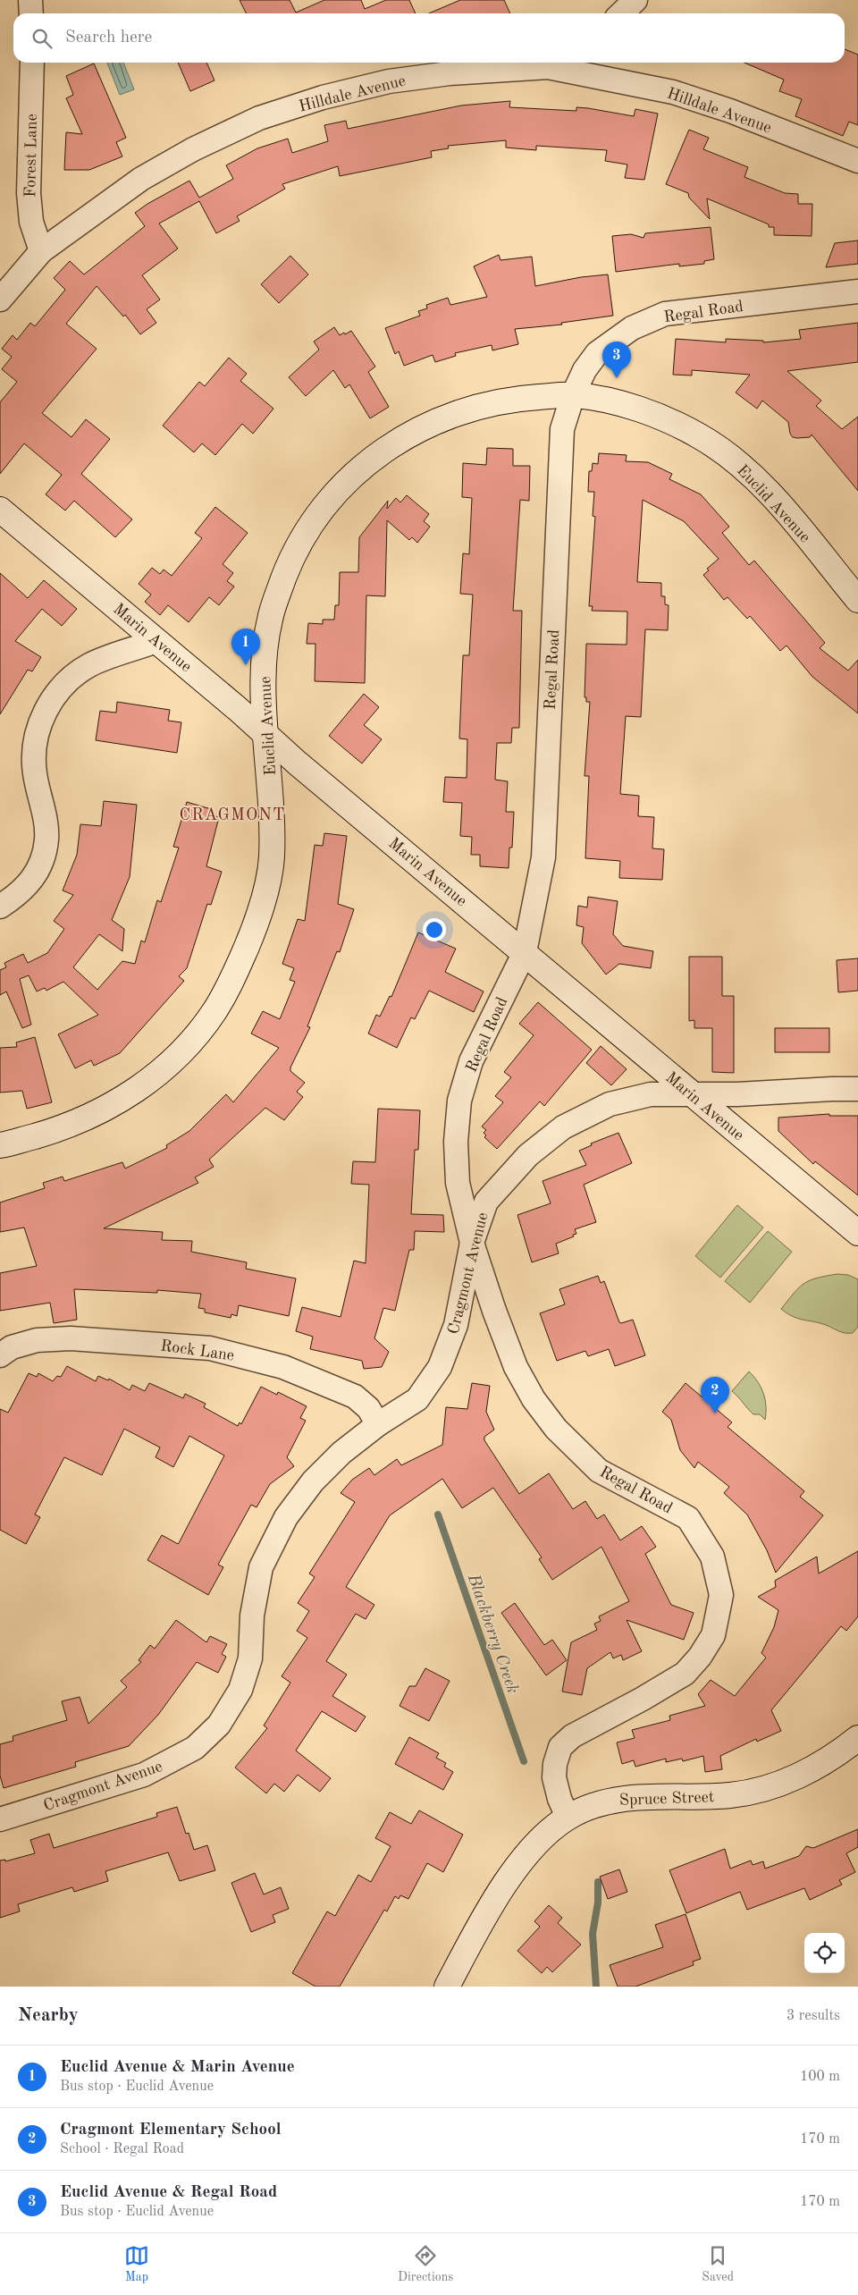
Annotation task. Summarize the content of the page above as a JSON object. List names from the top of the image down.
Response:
{
  "streets": {
    "street": [
      "Hilldale Avenue",
      "Forest Lane",
      "Regal Road",
      "Euclid Avenue",
      "Marin Avenue",
      "Cragmont Avenue",
      "Rock Lane",
      "Spruce Street"
    ]
  },
  "crossings": [
    ["Hilldale Avenue", "Forest Lane"],
    ["Regal Road", "Euclid Avenue"],
    ["Regal Road", "Marin Avenue"],
    ["Regal Road", "Cragmont Avenue"],
    ["Regal Road", "Spruce Street"],
    ["Euclid Avenue", "Marin Avenue"],
    ["Marin Avenue", "Cragmont Avenue"],
    ["Cragmont Avenue", "Rock Lane"]
  ],
  "districts": ["CRAGMONT"],
  "water": ["Blackberry Creek"],
  "page": {
    "search": "Search here",
    "pins": ["3", "1", "2"],
    "heading": ["Nearby", "3 results"],
    "list": [
      {
        "mark": "1",
        "name": "Euclid Avenue & Marin Avenue",
        "note": "Bus stop · Euclid Avenue",
        "value": "100 m"
      },
      {
        "mark": "2",
        "name": "Cragmont Elementary School",
        "note": "School · Regal Road",
        "value": "170 m"
      },
      {
        "mark": "3",
        "name": "Euclid Avenue & Regal Road",
        "note": "Bus stop · Euclid Avenue",
        "value": "170 m"
      }
    ],
    "nav": ["Map", "Directions", "Saved"]
  }
}
